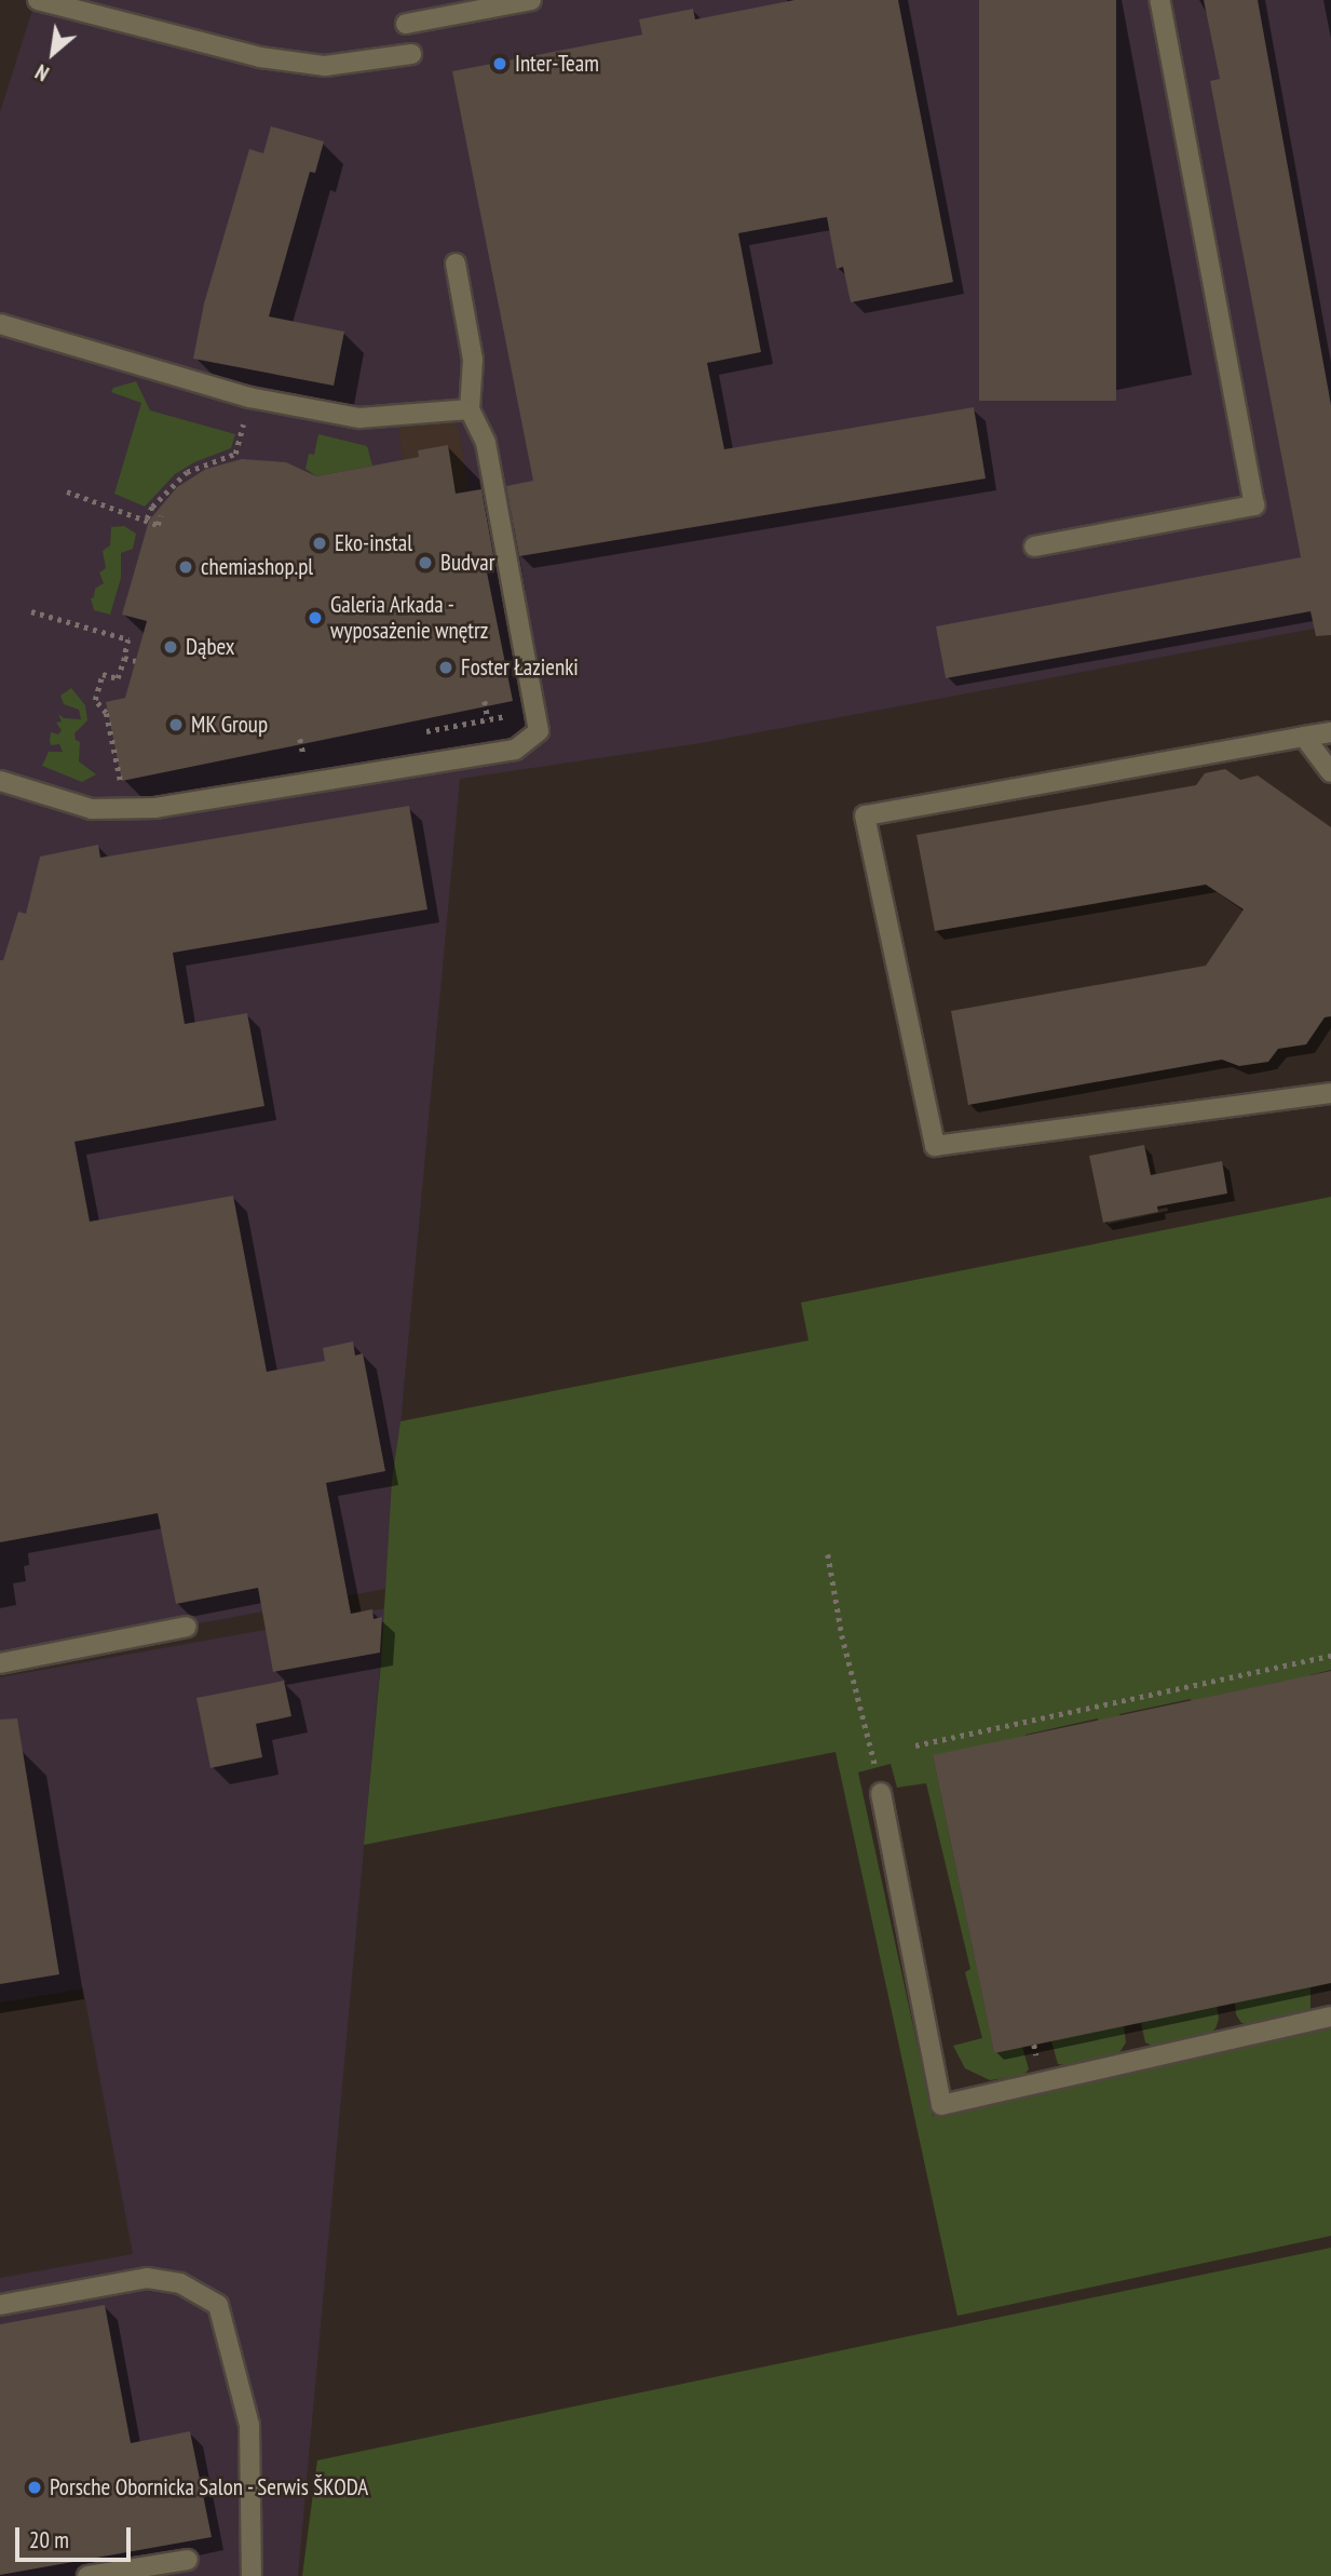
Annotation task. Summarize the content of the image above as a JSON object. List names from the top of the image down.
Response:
{
  "places": [
    "Inter-Team",
    "Eko-instal",
    "Budvar",
    "chemiashop.pl",
    "Galeria Arkada - wyposażenie wnętrz",
    "Dąbex",
    "Foster Łazienki",
    "MK Group",
    "Porsche Obornicka Salon - Serwis ŠKODA"
  ],
  "scale_bar": "20 m",
  "north": "bottom left"
}
